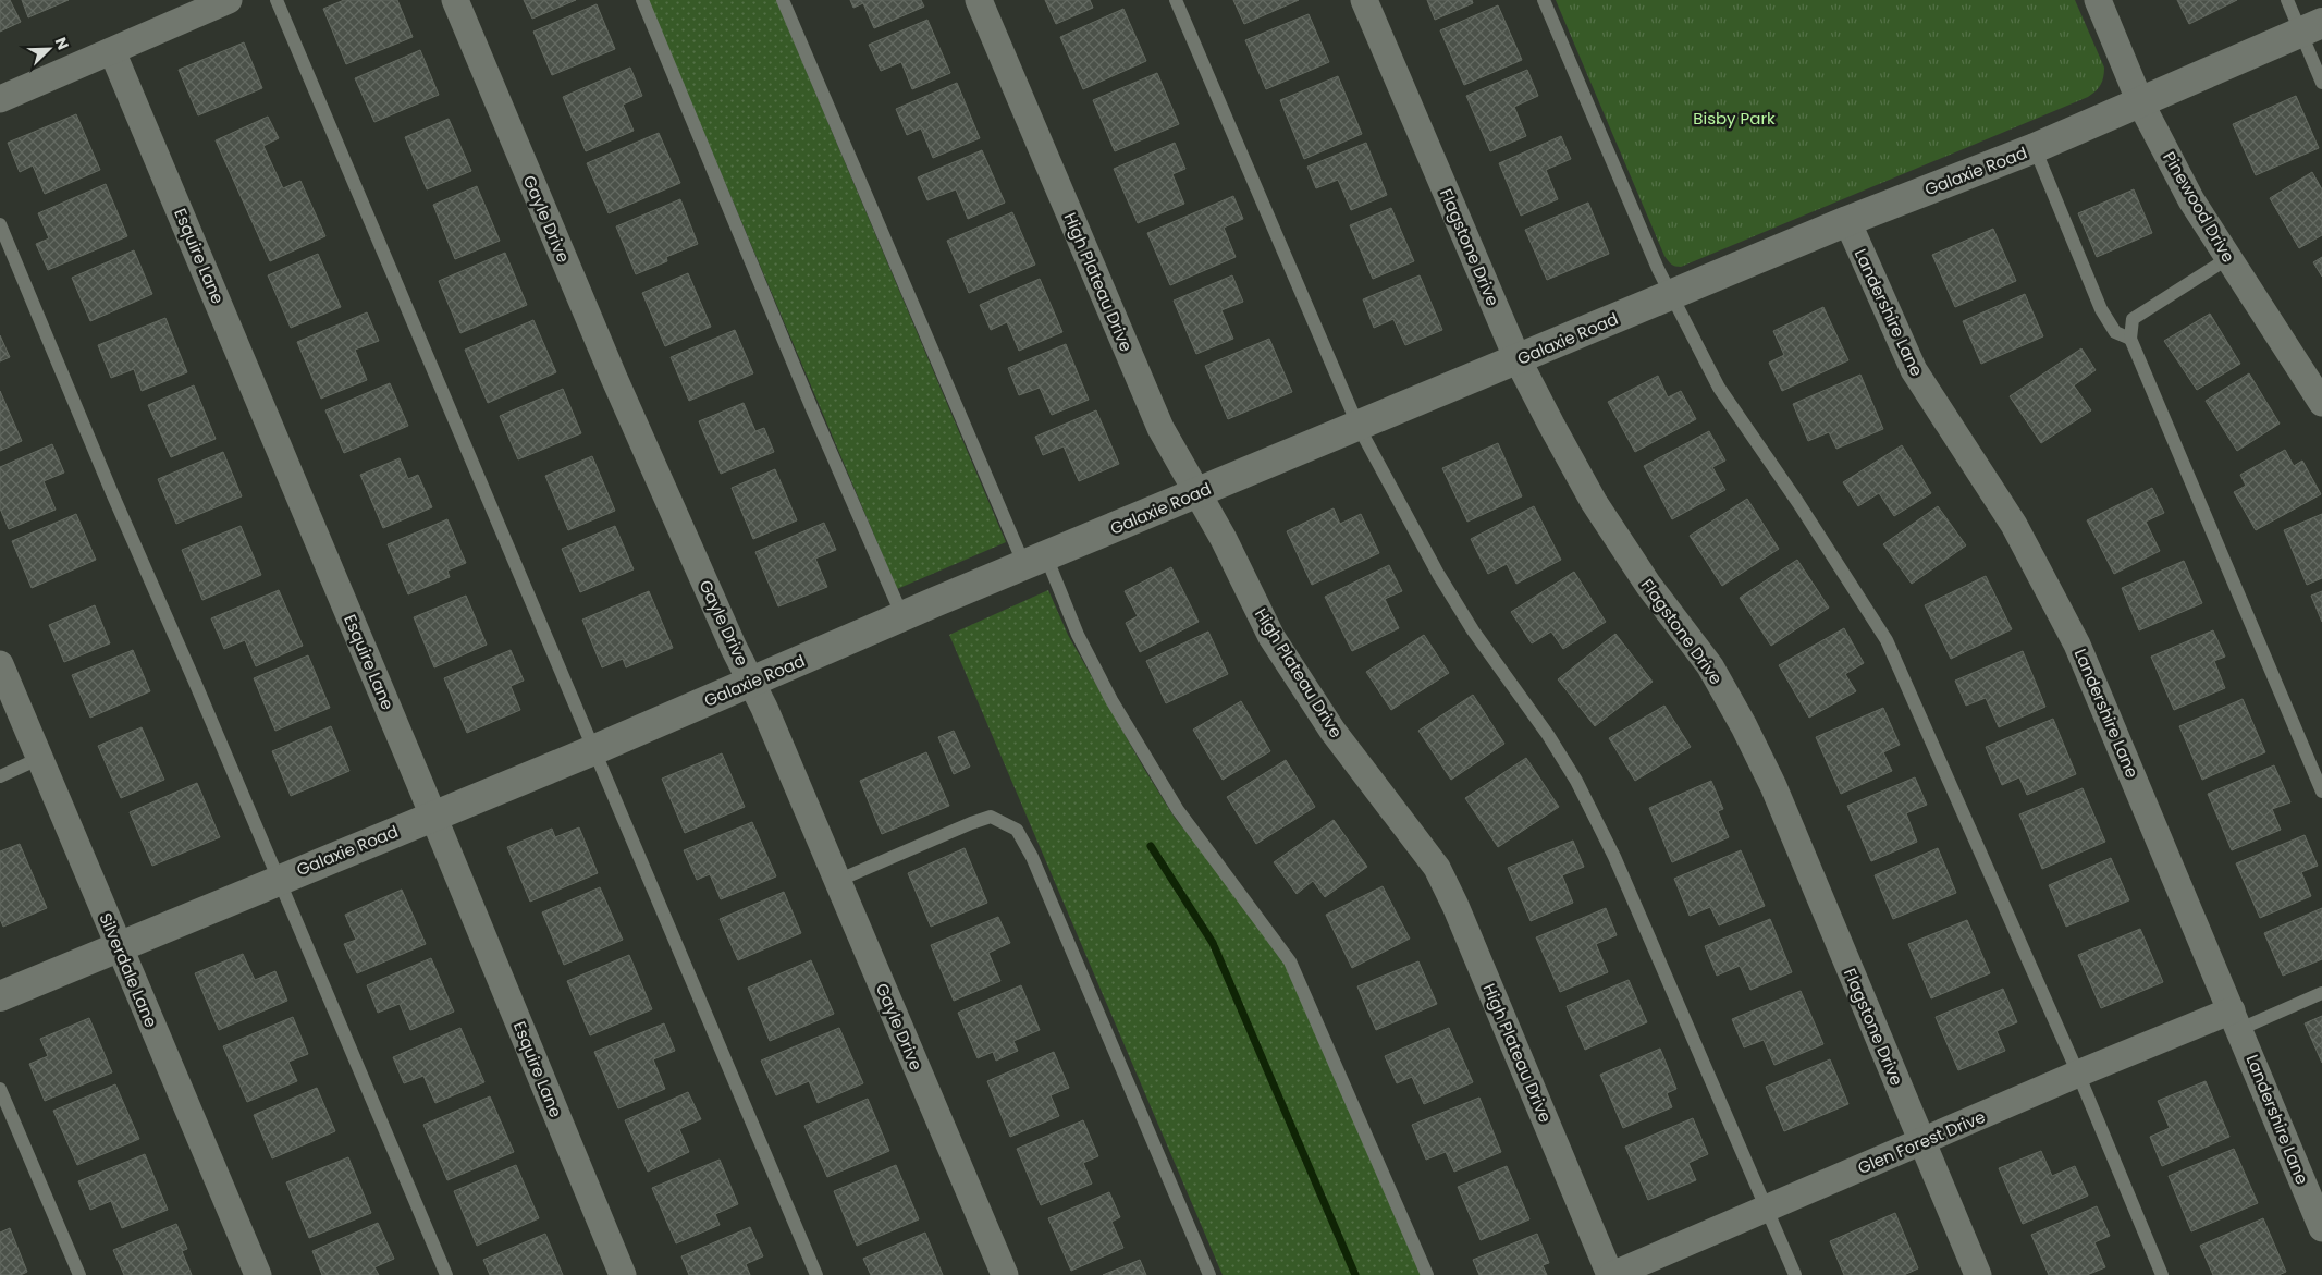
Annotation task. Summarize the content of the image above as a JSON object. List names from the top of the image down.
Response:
{
  "streets": {
    "street": [
      "Galaxie Road",
      "Pinewood Drive",
      "Gayle Drive",
      "Flagstone Drive",
      "Esquire Lane",
      "High Plateau Drive",
      "Landershire Lane",
      "Silverdale Lane",
      "Glen Forest Drive"
    ]
  },
  "crossings": [
    ["Galaxie Road", "Pinewood Drive"],
    ["Galaxie Road", "Gayle Drive"],
    ["Galaxie Road", "Flagstone Drive"],
    ["Galaxie Road", "Esquire Lane"],
    ["Galaxie Road", "High Plateau Drive"],
    ["Galaxie Road", "Landershire Lane"],
    ["Galaxie Road", "Silverdale Lane"],
    ["Flagstone Drive", "Glen Forest Drive"],
    ["High Plateau Drive", "Glen Forest Drive"],
    ["Landershire Lane", "Glen Forest Drive"]
  ],
  "parks": ["Bisby Park"],
  "north": "top right"
}
